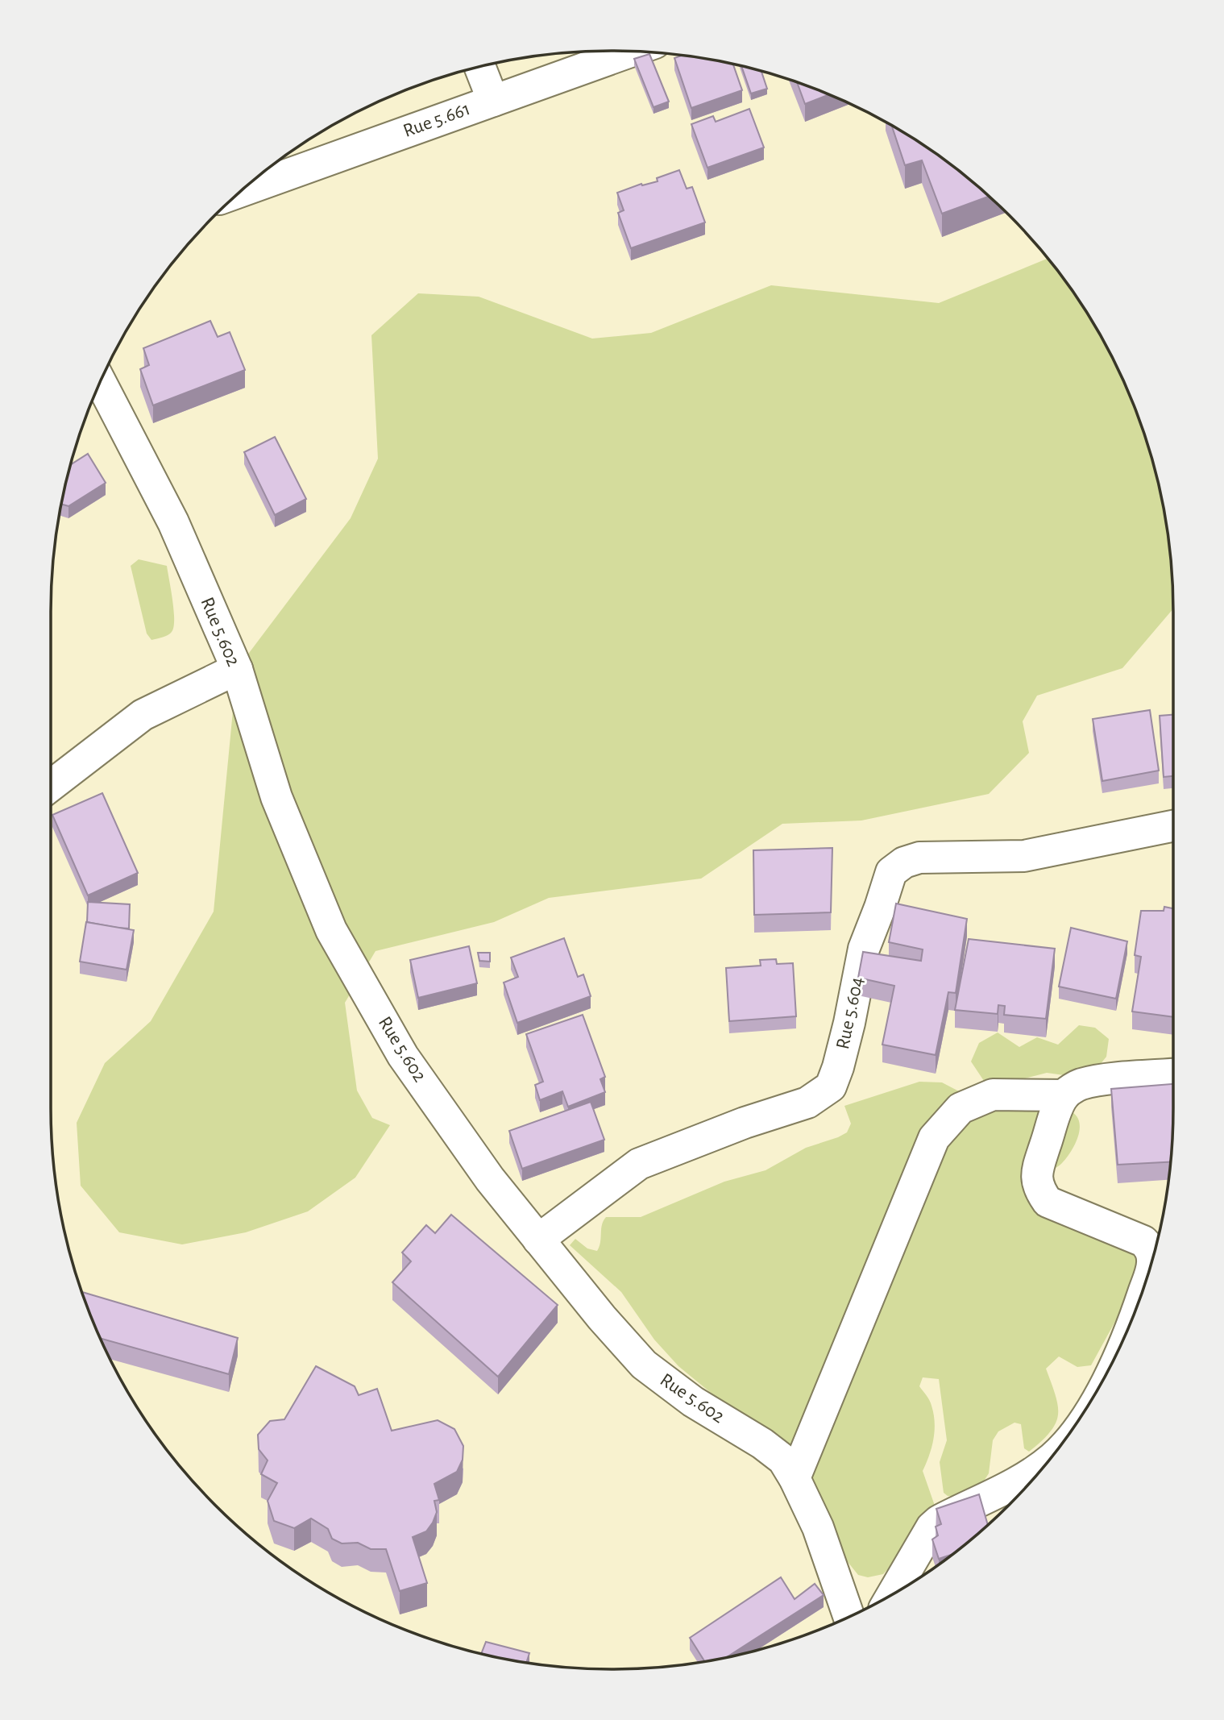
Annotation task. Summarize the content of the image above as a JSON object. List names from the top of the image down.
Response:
{
  "streets": {
    "street": ["Rue 5.661", "Rue 5.602", "Rue 5.604"]
  },
  "crossings": [
    ["Rue 5.602", "Rue 5.604"]
  ]
}
